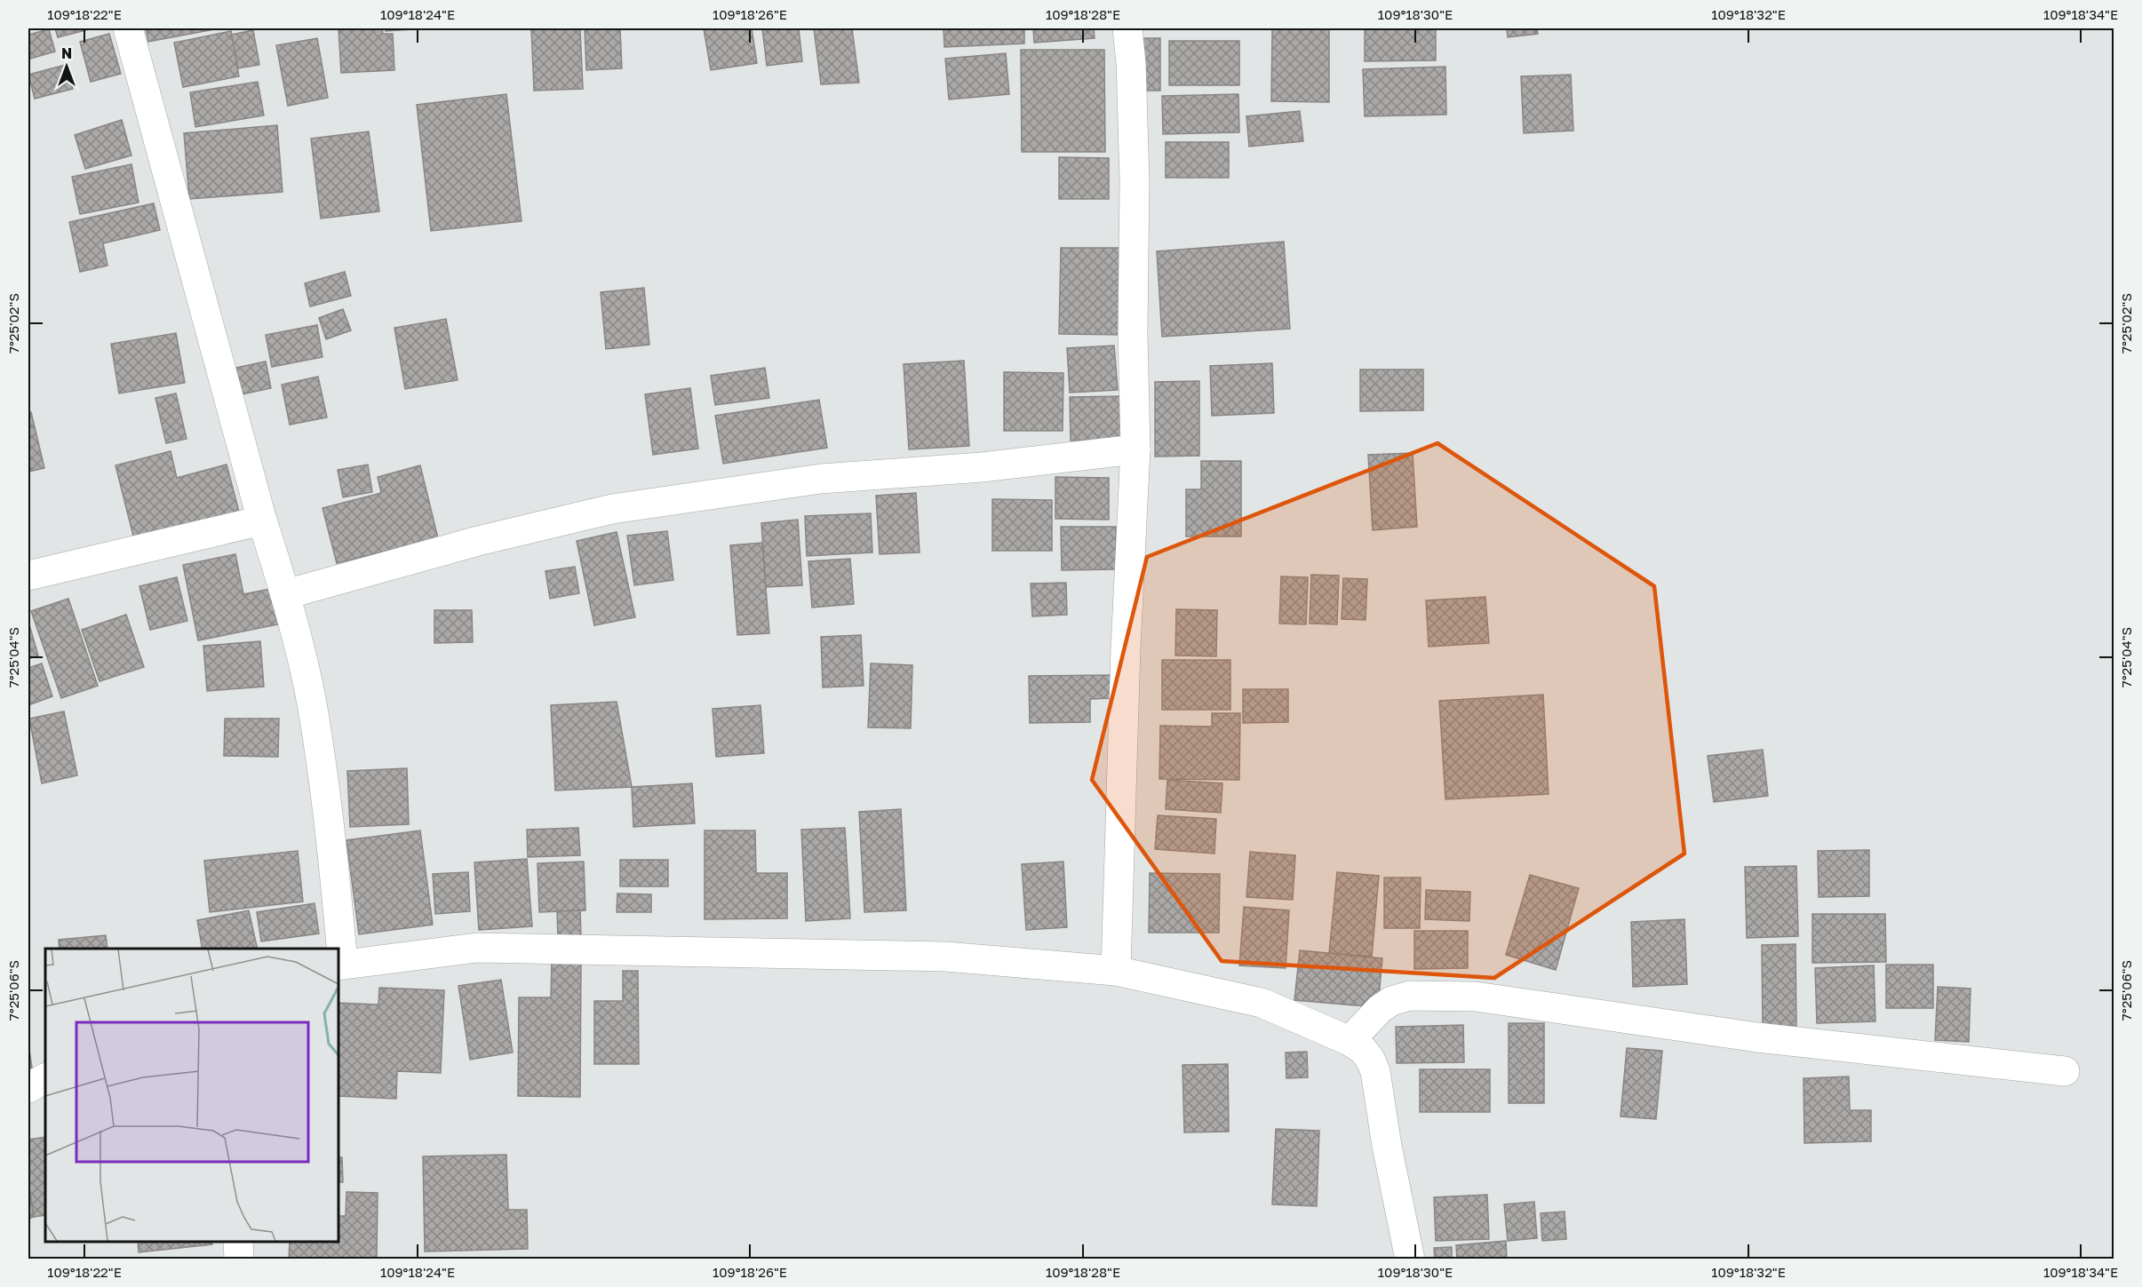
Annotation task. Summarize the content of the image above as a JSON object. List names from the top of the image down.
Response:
{
  "north": "top",
  "coordinates": [
    "109°18'22\"E",
    "109°18'24\"E",
    "109°18'26\"E",
    "109°18'28\"E",
    "109°18'30\"E",
    "109°18'32\"E",
    "109°18'34\"E",
    "7°25'02\"S",
    "7°25'04\"S",
    "7°25'06\"S"
  ]
}
